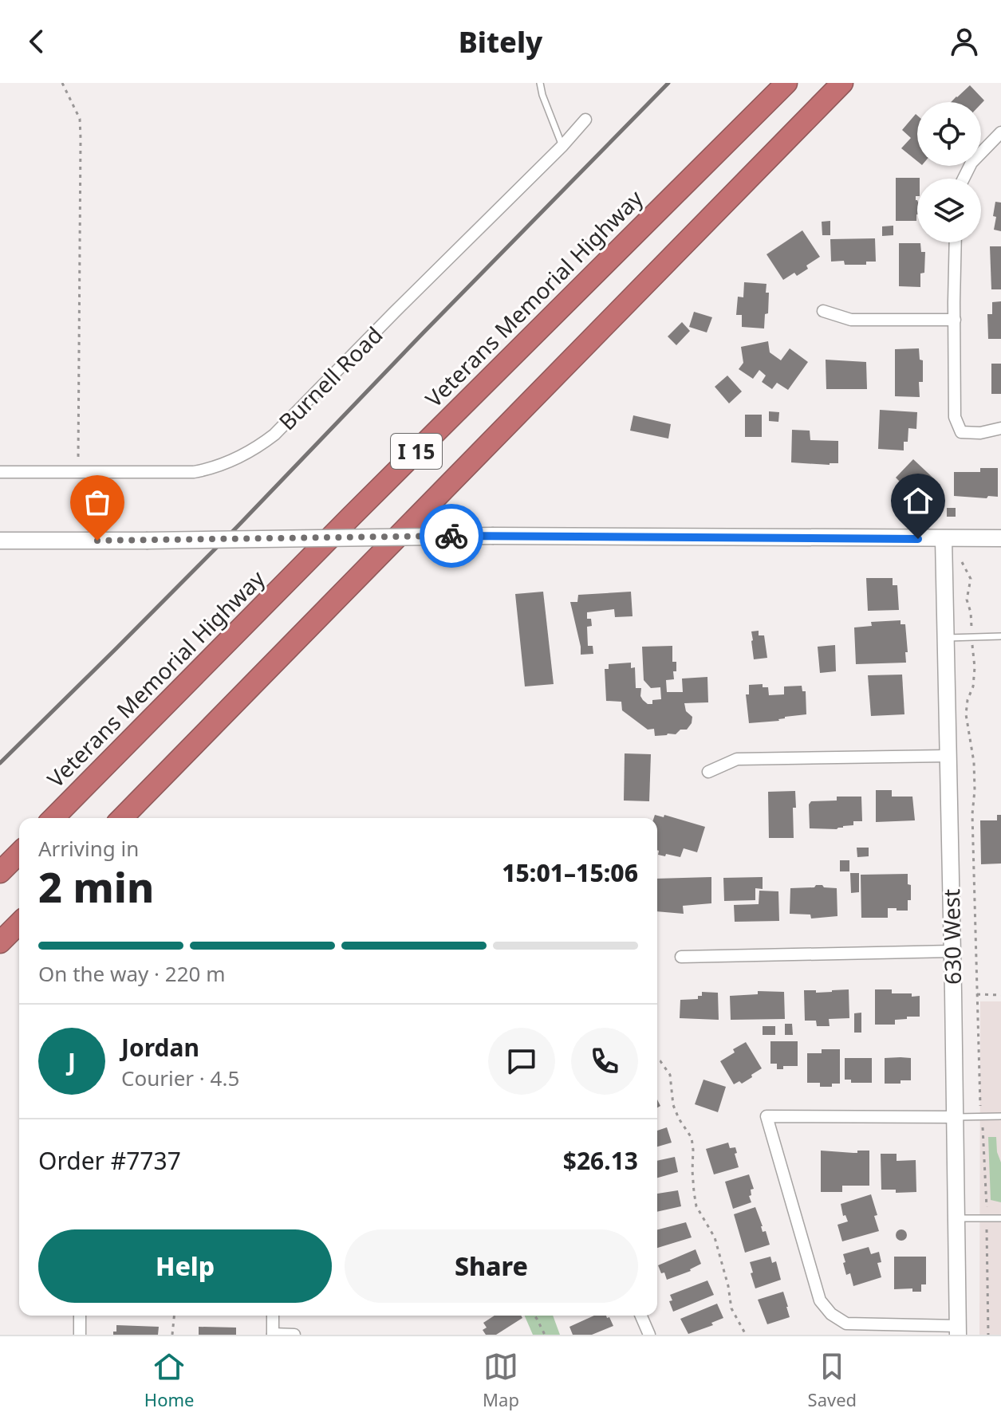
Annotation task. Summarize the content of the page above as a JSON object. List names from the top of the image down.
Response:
{
  "streets": {
    "highway": ["Veterans Memorial Highway", "I 15"],
    "main road": ["630 West"],
    "street": ["Burnell Road"]
  },
  "page": {
    "header": "Bitely",
    "heading": ["2 min", "Arriving in", "15:01–15:06"],
    "panel": [
      "Jordan",
      "Courier · 4.5",
      "Order #7737",
      "$26.13"
    ],
    "bar": "On the way · 220 m",
    "round": "J",
    "buttons": ["Help", "Share"],
    "tabs": ["Home", "Map", "Saved"]
  }
}
